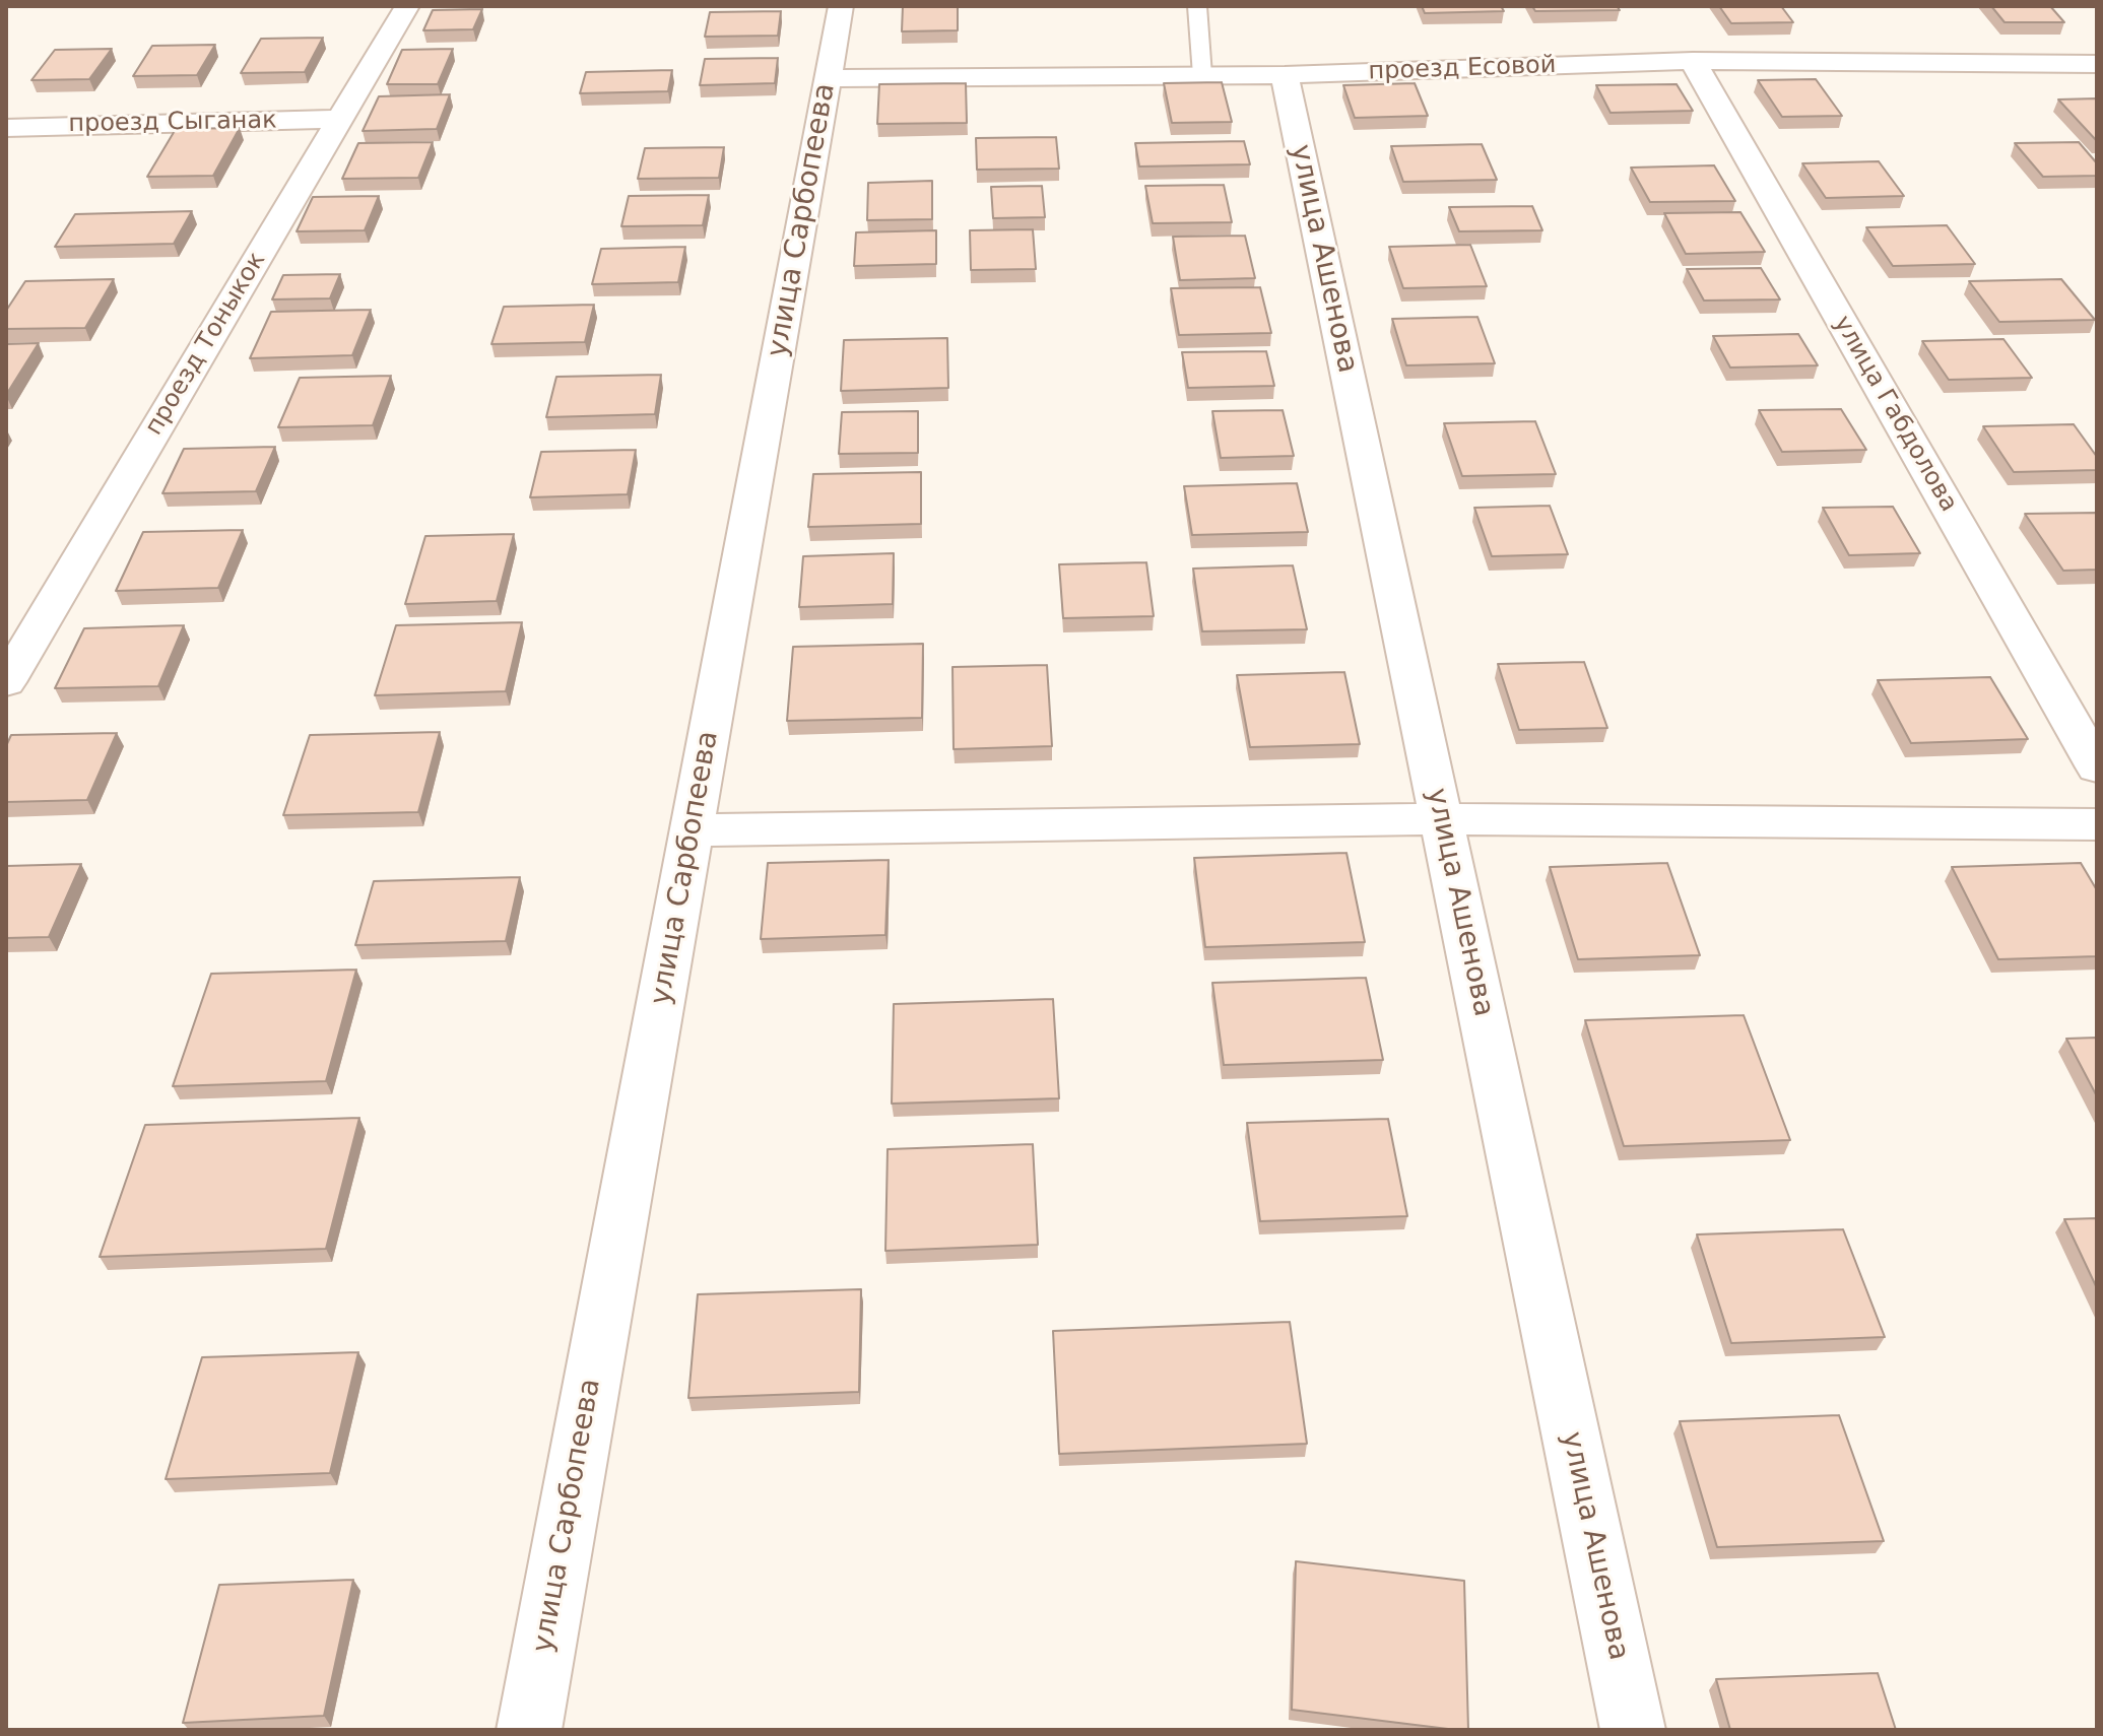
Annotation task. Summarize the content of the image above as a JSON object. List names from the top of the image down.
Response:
{
  "streets": {
    "street": [
      "проезд Есовой",
      "проезд Сыганак",
      "улица Сарбопеева",
      "улица Ашенова",
      "проезд Тоныкок",
      "улица Габдолова"
    ]
  },
  "crossings": [
    ["проезд Есовой", "улица Сарбопеева"],
    ["проезд Есовой", "улица Ашенова"],
    ["проезд Есовой", "улица Габдолова"],
    ["проезд Сыганак", "проезд Тоныкок"]
  ]
}
